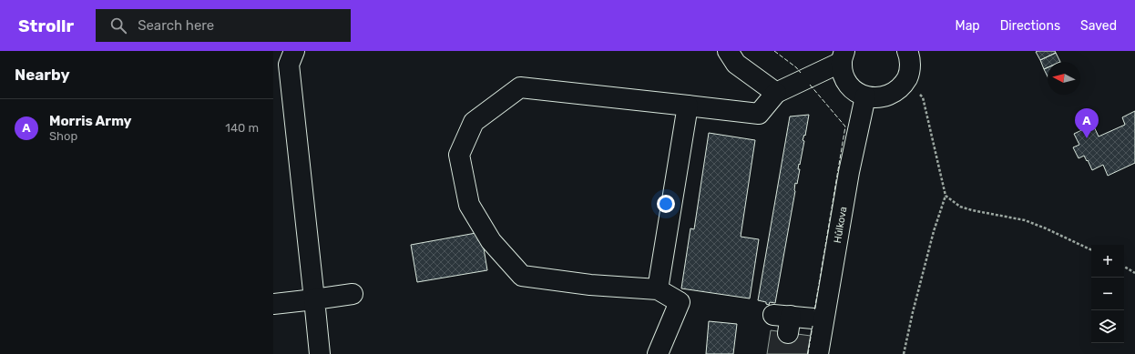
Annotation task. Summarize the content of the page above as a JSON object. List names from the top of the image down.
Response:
{
  "streets": {
    "street": ["Hůlkova"]
  },
  "north": "left",
  "page": {
    "header": "Strollr",
    "search": "Search here",
    "nav": ["Map", "Directions", "Saved"],
    "heading": "Nearby",
    "list": [
      {
        "mark": "A",
        "name": "Morris Army",
        "note": "Shop",
        "value": "140 m"
      }
    ],
    "pins": "A",
    "map_buttons": ["+", "−"]
  }
}
